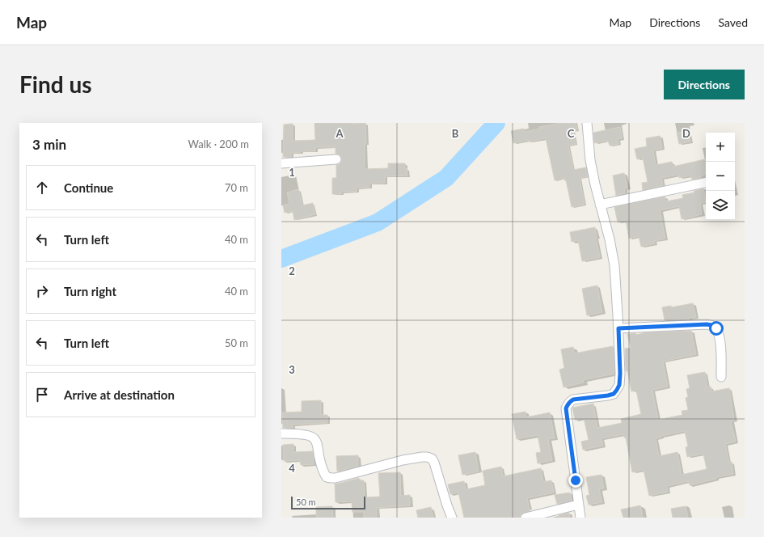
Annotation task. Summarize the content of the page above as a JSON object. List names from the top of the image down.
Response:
{
  "scale_bar": "50 m",
  "page": {
    "header": "Map",
    "nav": ["Map", "Directions", "Saved"],
    "buttons": "Directions",
    "title": "Find us",
    "heading": ["3 min", "Walk · 200 m"],
    "map_buttons": ["+", "−"],
    "list": [
      ["Continue", "70 m"],
      ["Turn left", "40 m"],
      ["Turn right", "40 m"],
      ["Turn left", "50 m"],
      "Arrive at destination"
    ],
    "scale": "50 m"
  },
  "grid": {
    "columns": [
      "A",
      "B",
      "C",
      "D"
    ],
    "rows": [
      "1",
      "2",
      "3",
      "4"
    ]
  }
}
